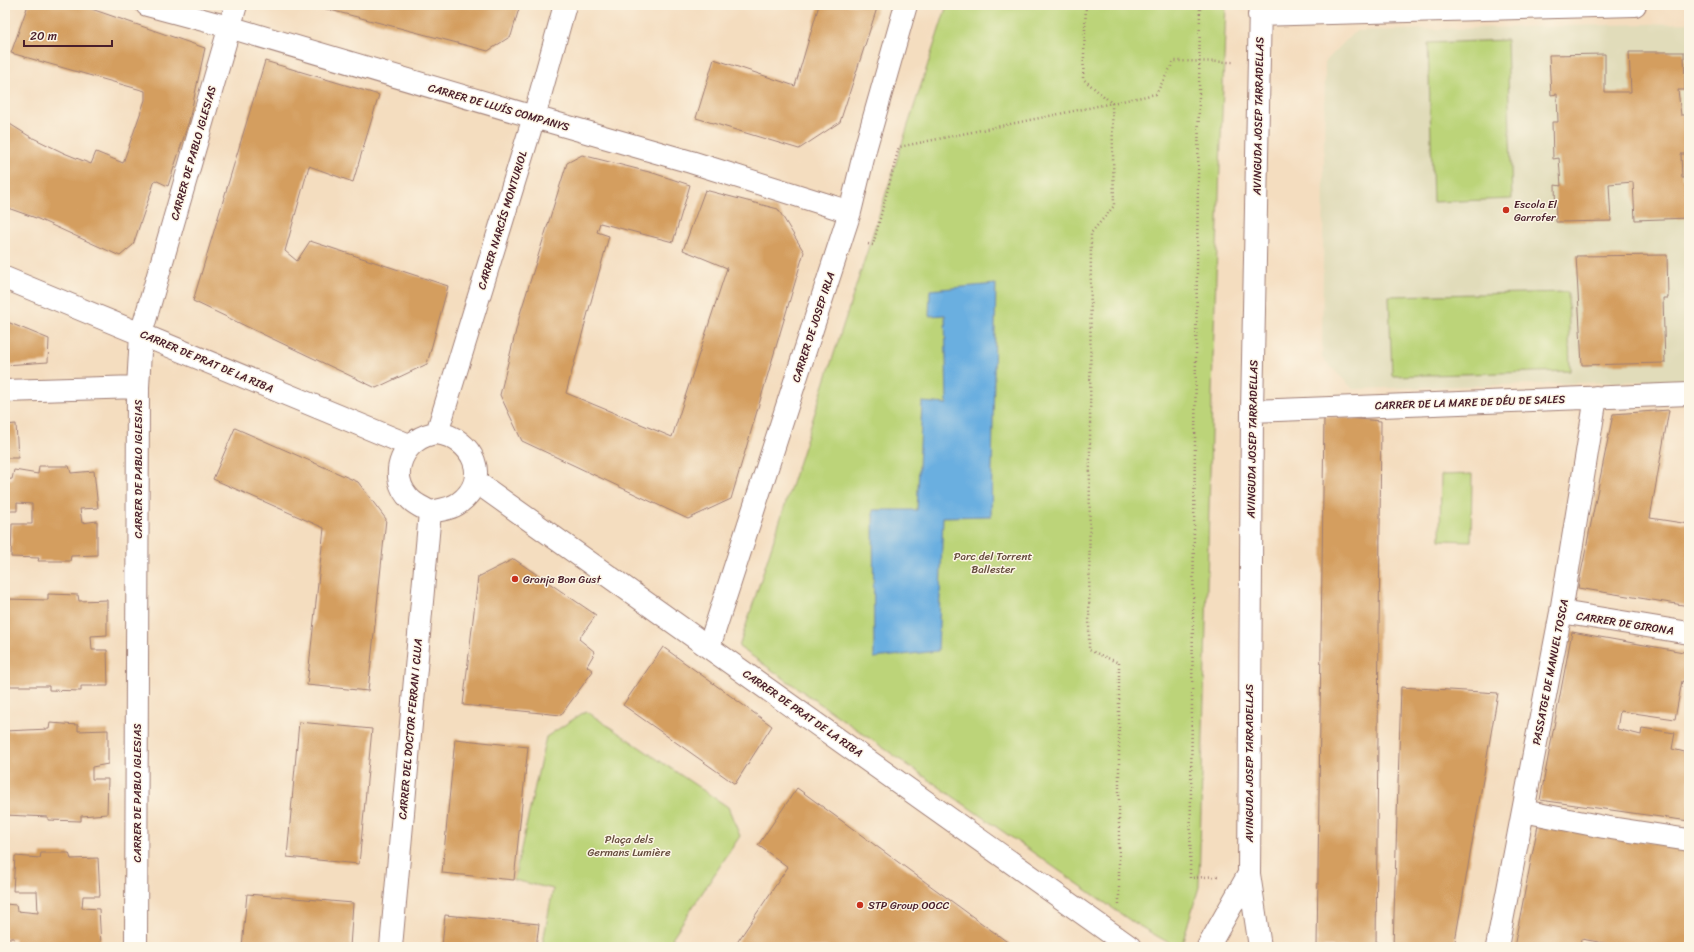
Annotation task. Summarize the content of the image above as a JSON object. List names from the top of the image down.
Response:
{
  "streets": {
    "street": [
      "CARRER DE LLUÍS COMPANYS",
      "AVINGUDA JOSEP TARRADELLAS",
      "CARRER DE PABLO IGLESIAS",
      "CARRER NARCÍS MONTURIOL",
      "CARRER DE JOSEP IRLA",
      "CARRER DE PRAT DE LA RIBA",
      "CARRER DE LA MARE DE DÉU DE SALES",
      "CARRER DE GIRONA",
      "PASSATGE DE MANUEL TOSCA",
      "CARRER DEL DOCTOR FERRAN I CLUA"
    ]
  },
  "crossings": [
    ["CARRER DE LLUÍS COMPANYS", "CARRER DE PABLO IGLESIAS"],
    ["CARRER DE LLUÍS COMPANYS", "CARRER NARCÍS MONTURIOL"],
    ["CARRER DE LLUÍS COMPANYS", "CARRER DE JOSEP IRLA"],
    ["AVINGUDA JOSEP TARRADELLAS", "CARRER DE LA MARE DE DÉU DE SALES"],
    ["CARRER DE PABLO IGLESIAS", "CARRER DE PRAT DE LA RIBA"],
    ["CARRER NARCÍS MONTURIOL", "CARRER DE PRAT DE LA RIBA"],
    ["CARRER NARCÍS MONTURIOL", "CARRER DEL DOCTOR FERRAN I CLUA"],
    ["CARRER DE JOSEP IRLA", "CARRER DE PRAT DE LA RIBA"],
    ["CARRER DE PRAT DE LA RIBA", "CARRER DEL DOCTOR FERRAN I CLUA"],
    ["CARRER DE LA MARE DE DÉU DE SALES", "PASSATGE DE MANUEL TOSCA"],
    ["CARRER DE GIRONA", "PASSATGE DE MANUEL TOSCA"]
  ],
  "parks": ["Parc del Torrent Ballester", "Plaça dels Germans Lumière"],
  "places": ["Escola El Garrofer", "Granja Bon Gust", "STP Group OOCC"],
  "scale_bar": "20 m"
}
